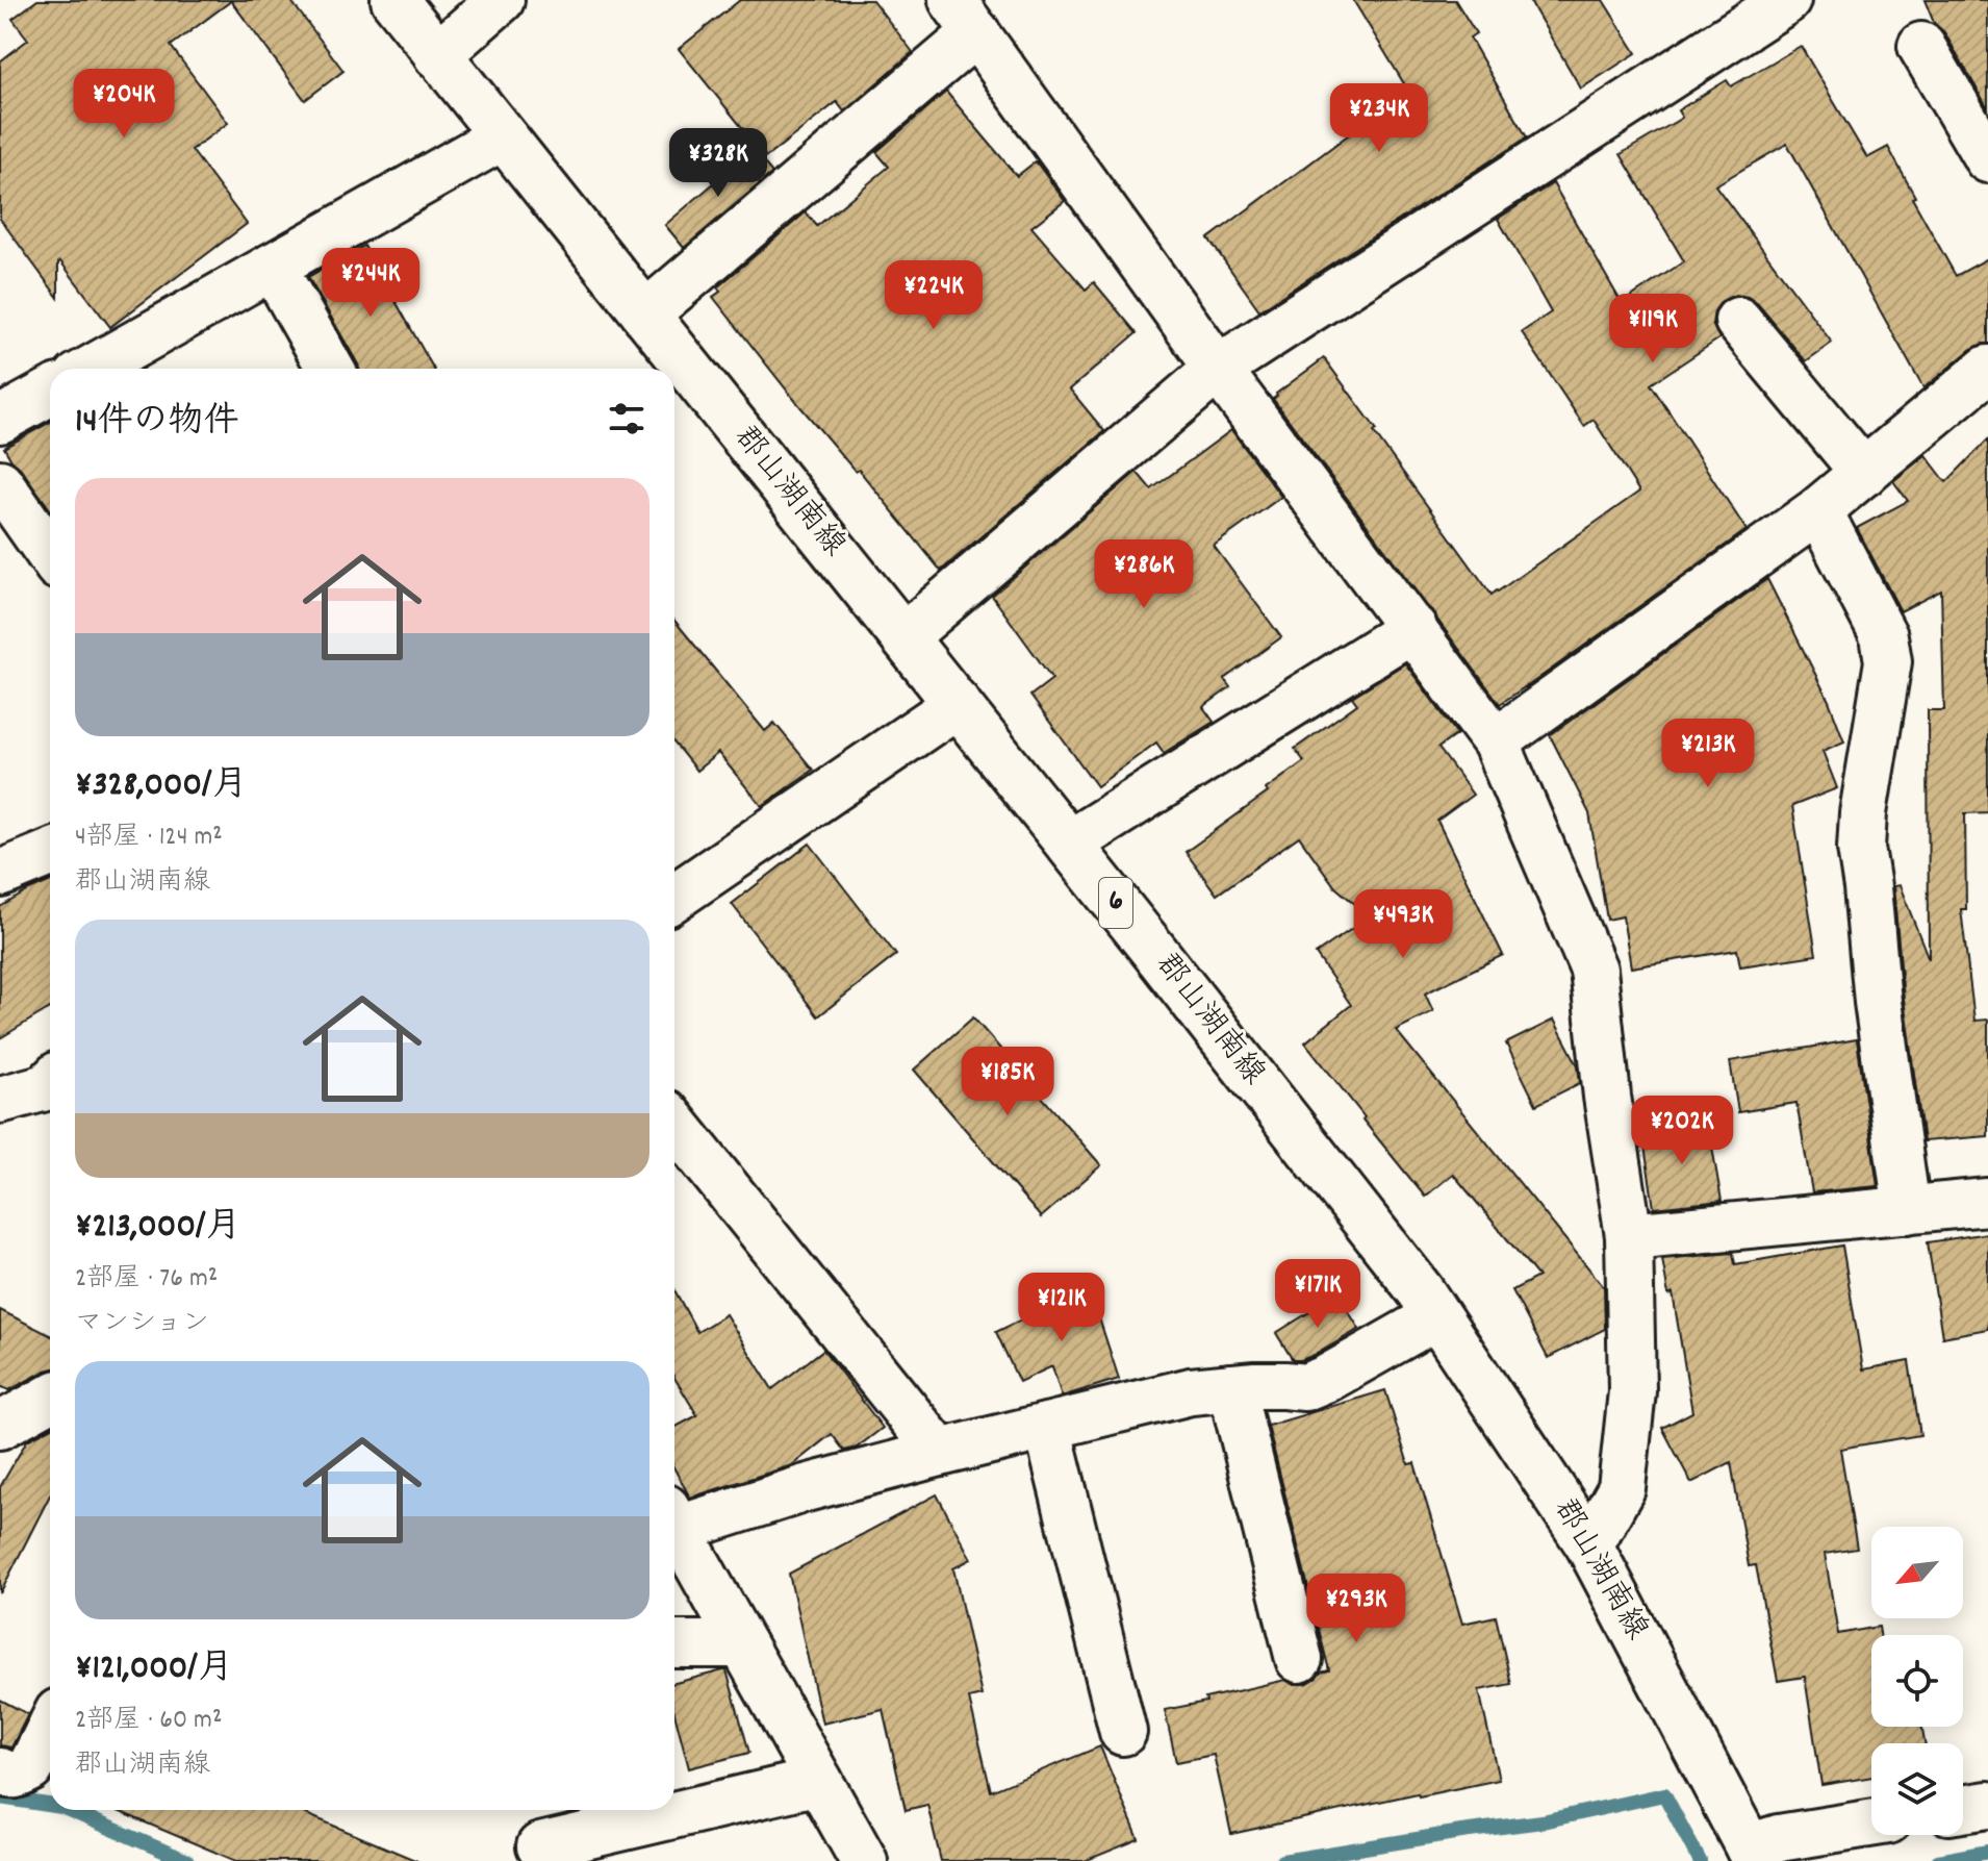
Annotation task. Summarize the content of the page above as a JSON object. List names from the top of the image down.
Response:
{
  "streets": {
    "street": ["郡山湖南線", "6"]
  },
  "north": "bottom left",
  "page": {
    "price": [
      "¥204K",
      "¥234K",
      "¥328K",
      "¥244K",
      "¥224K",
      "¥119K",
      "¥286K",
      "¥213K",
      "¥493K",
      "¥185K",
      "¥202K",
      "¥171K",
      "¥121K",
      "¥293K"
    ],
    "heading": "14件の物件",
    "list": [
      {
        "name": "¥328,000/月",
        "note": "4部屋 · 124 m² · 郡山湖南線"
      },
      {
        "name": "¥213,000/月",
        "note": "2部屋 · 76 m² · マンション"
      },
      {
        "name": "¥121,000/月",
        "note": "2部屋 · 60 m² · 郡山湖南線"
      }
    ]
  }
}
